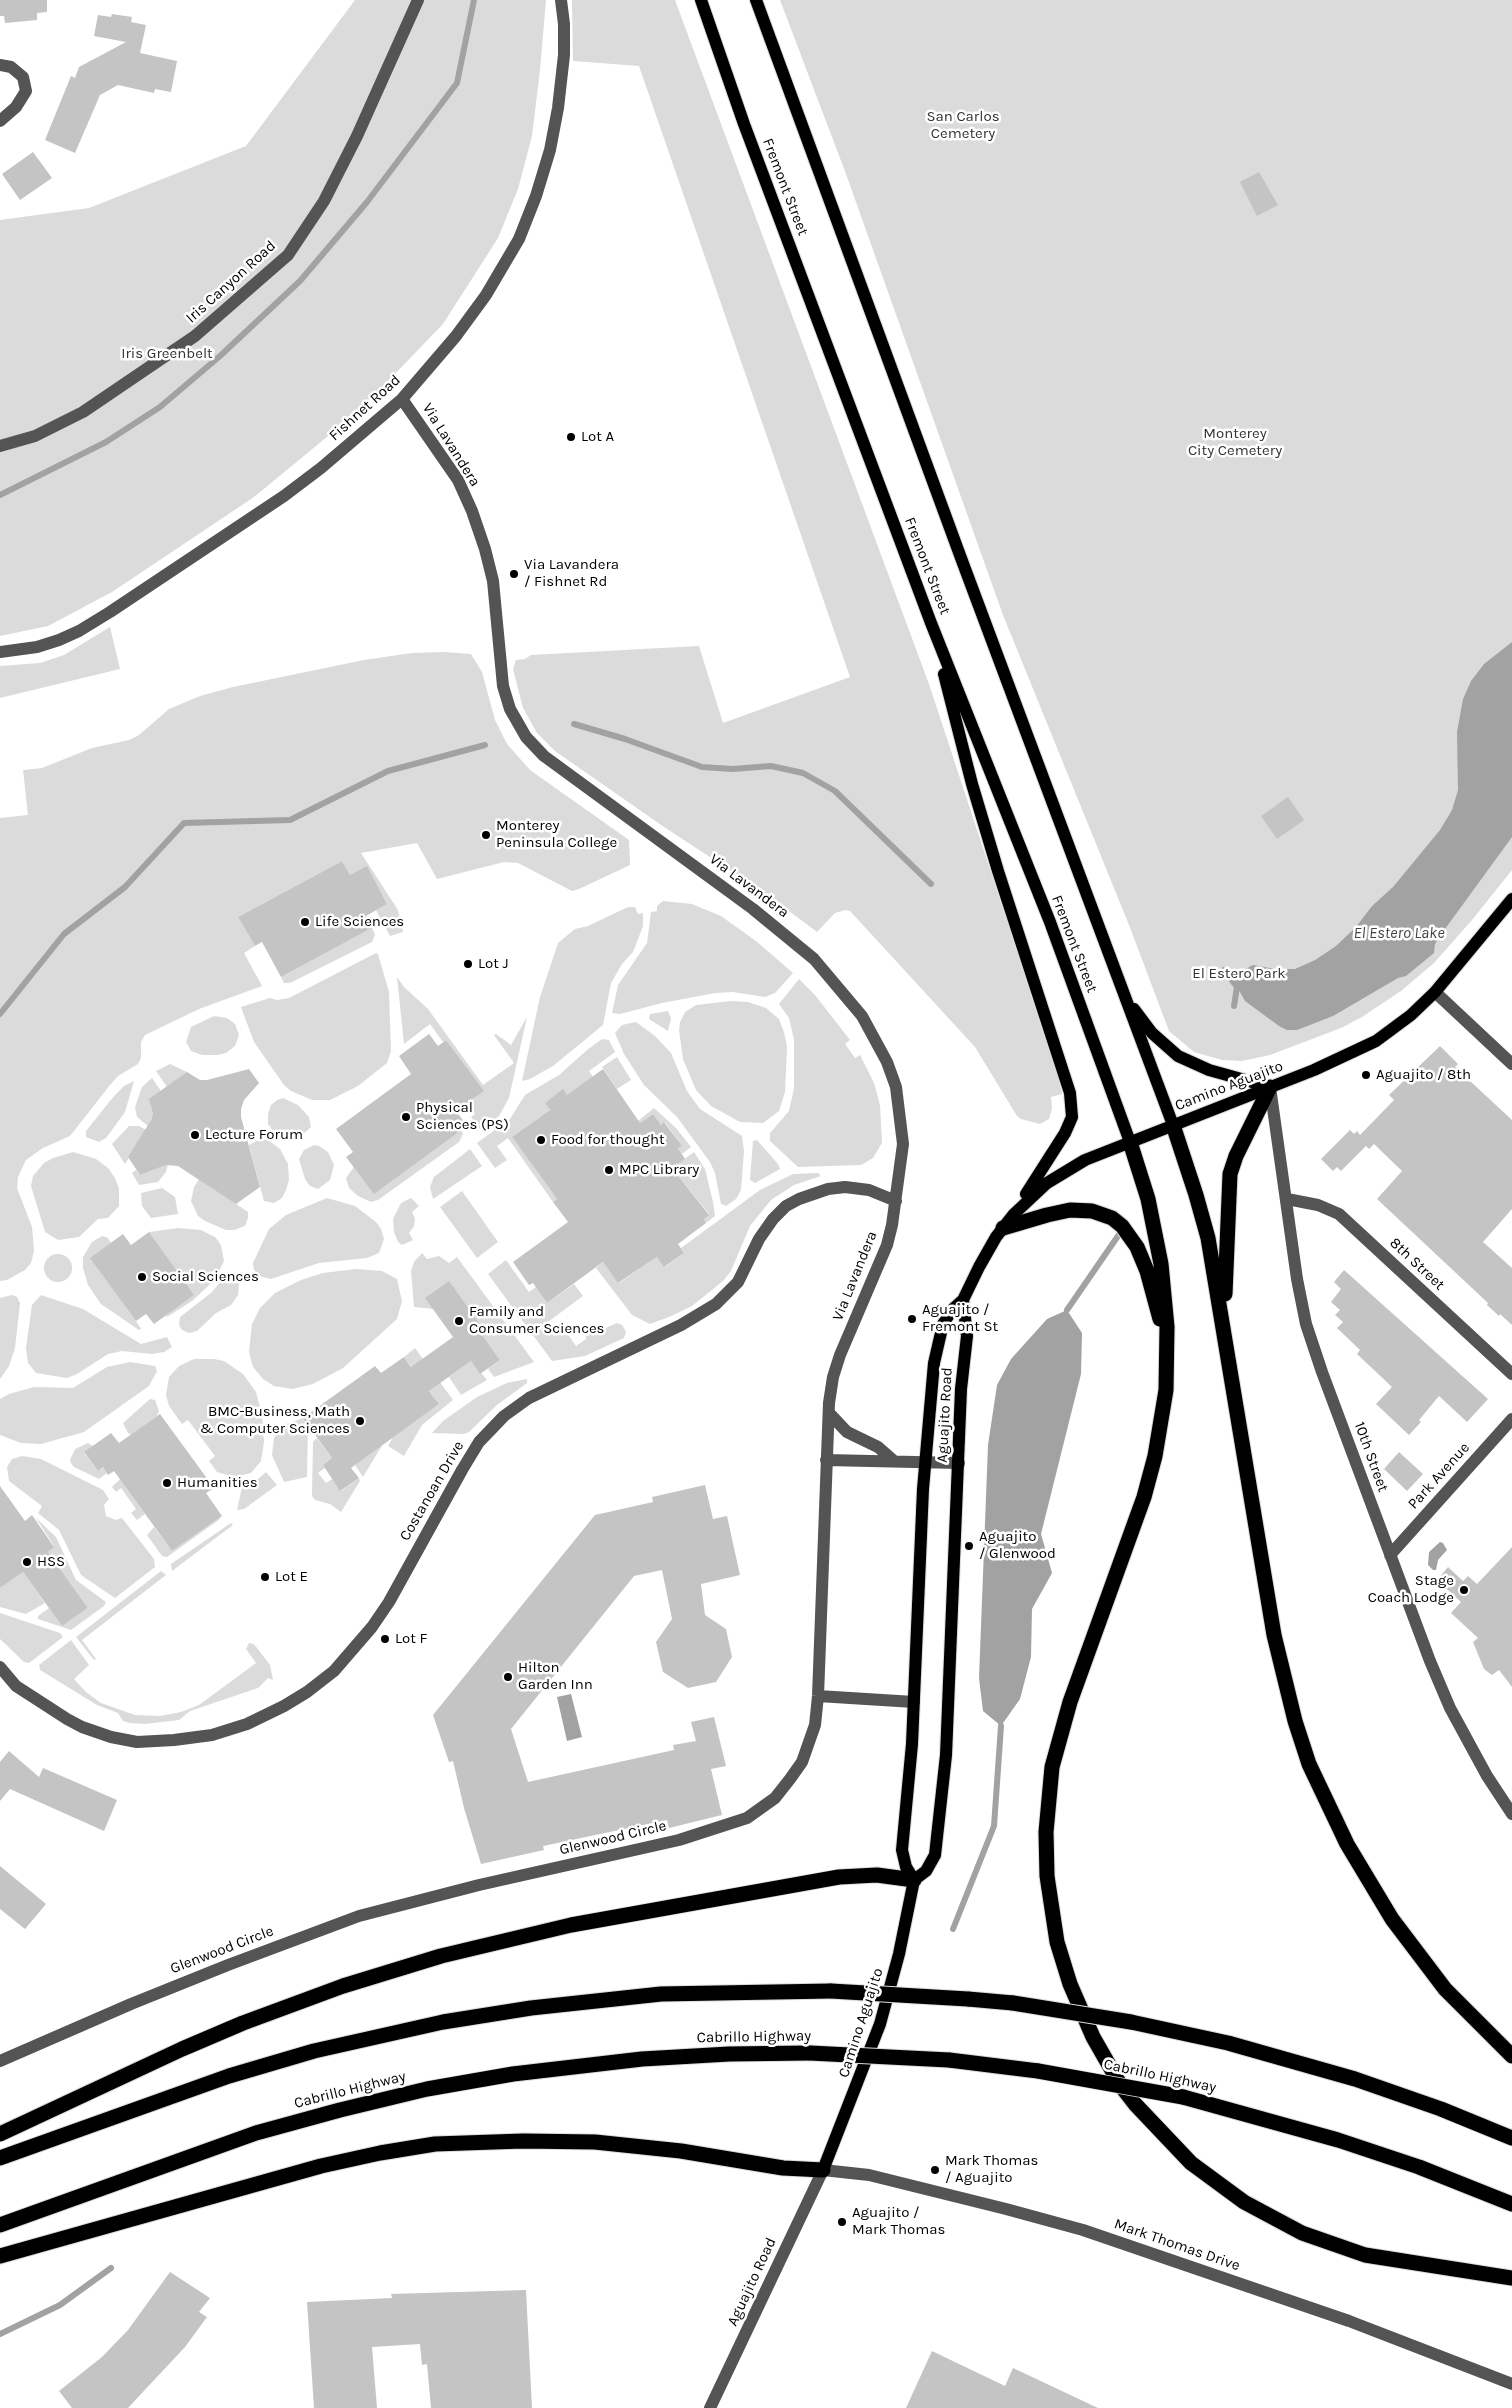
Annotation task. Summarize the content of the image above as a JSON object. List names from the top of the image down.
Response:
{
  "streets": {
    "highway": ["Cabrillo Highway"],
    "main road": ["Fremont Street", "Camino Aguajito", "Aguajito Road"],
    "street": [
      "Iris Canyon Road",
      "Fishnet Road",
      "Via Lavandera",
      "8th Street",
      "10th Street",
      "Park Avenue",
      "Costanoan Drive",
      "Glenwood Circle",
      "Mark Thomas Drive"
    ]
  },
  "crossings": [
    ["Fremont Street", "Camino Aguajito"],
    ["Fishnet Road", "Via Lavandera"],
    ["Via Lavandera", "Costanoan Drive"],
    ["Via Lavandera", "Glenwood Circle"],
    ["Camino Aguajito", "Aguajito Road"],
    ["Camino Aguajito", "10th Street"],
    ["Camino Aguajito", "Mark Thomas Drive"],
    ["8th Street", "10th Street"],
    ["Aguajito Road", "Mark Thomas Drive"],
    ["10th Street", "Park Avenue"]
  ],
  "water": ["El Estero Lake"],
  "parks": [
    "San Carlos Cemetery",
    "Iris Greenbelt",
    "Monterey City Cemetery",
    "El Estero Park"
  ],
  "places": [
    "Lot A",
    "Via Lavandera / Fishnet Rd",
    "Monterey Peninsula College",
    "Life Sciences",
    "Lot J",
    "Aguajito / 8th",
    "Physical Sciences (PS)",
    "Lecture Forum",
    "Food for thought",
    "MPC Library",
    "Social Sciences",
    "Aguajito / Fremont St",
    "Family and Consumer Sciences",
    "BMC-Business, Math & Computer Sciences",
    "Humanities",
    "Aguajito / Glenwood",
    "HSS",
    "Lot E",
    "Stage Coach Lodge",
    "Lot F",
    "Hilton Garden Inn",
    "Mark Thomas / Aguajito",
    "Aguajito / Mark Thomas"
  ]
}
